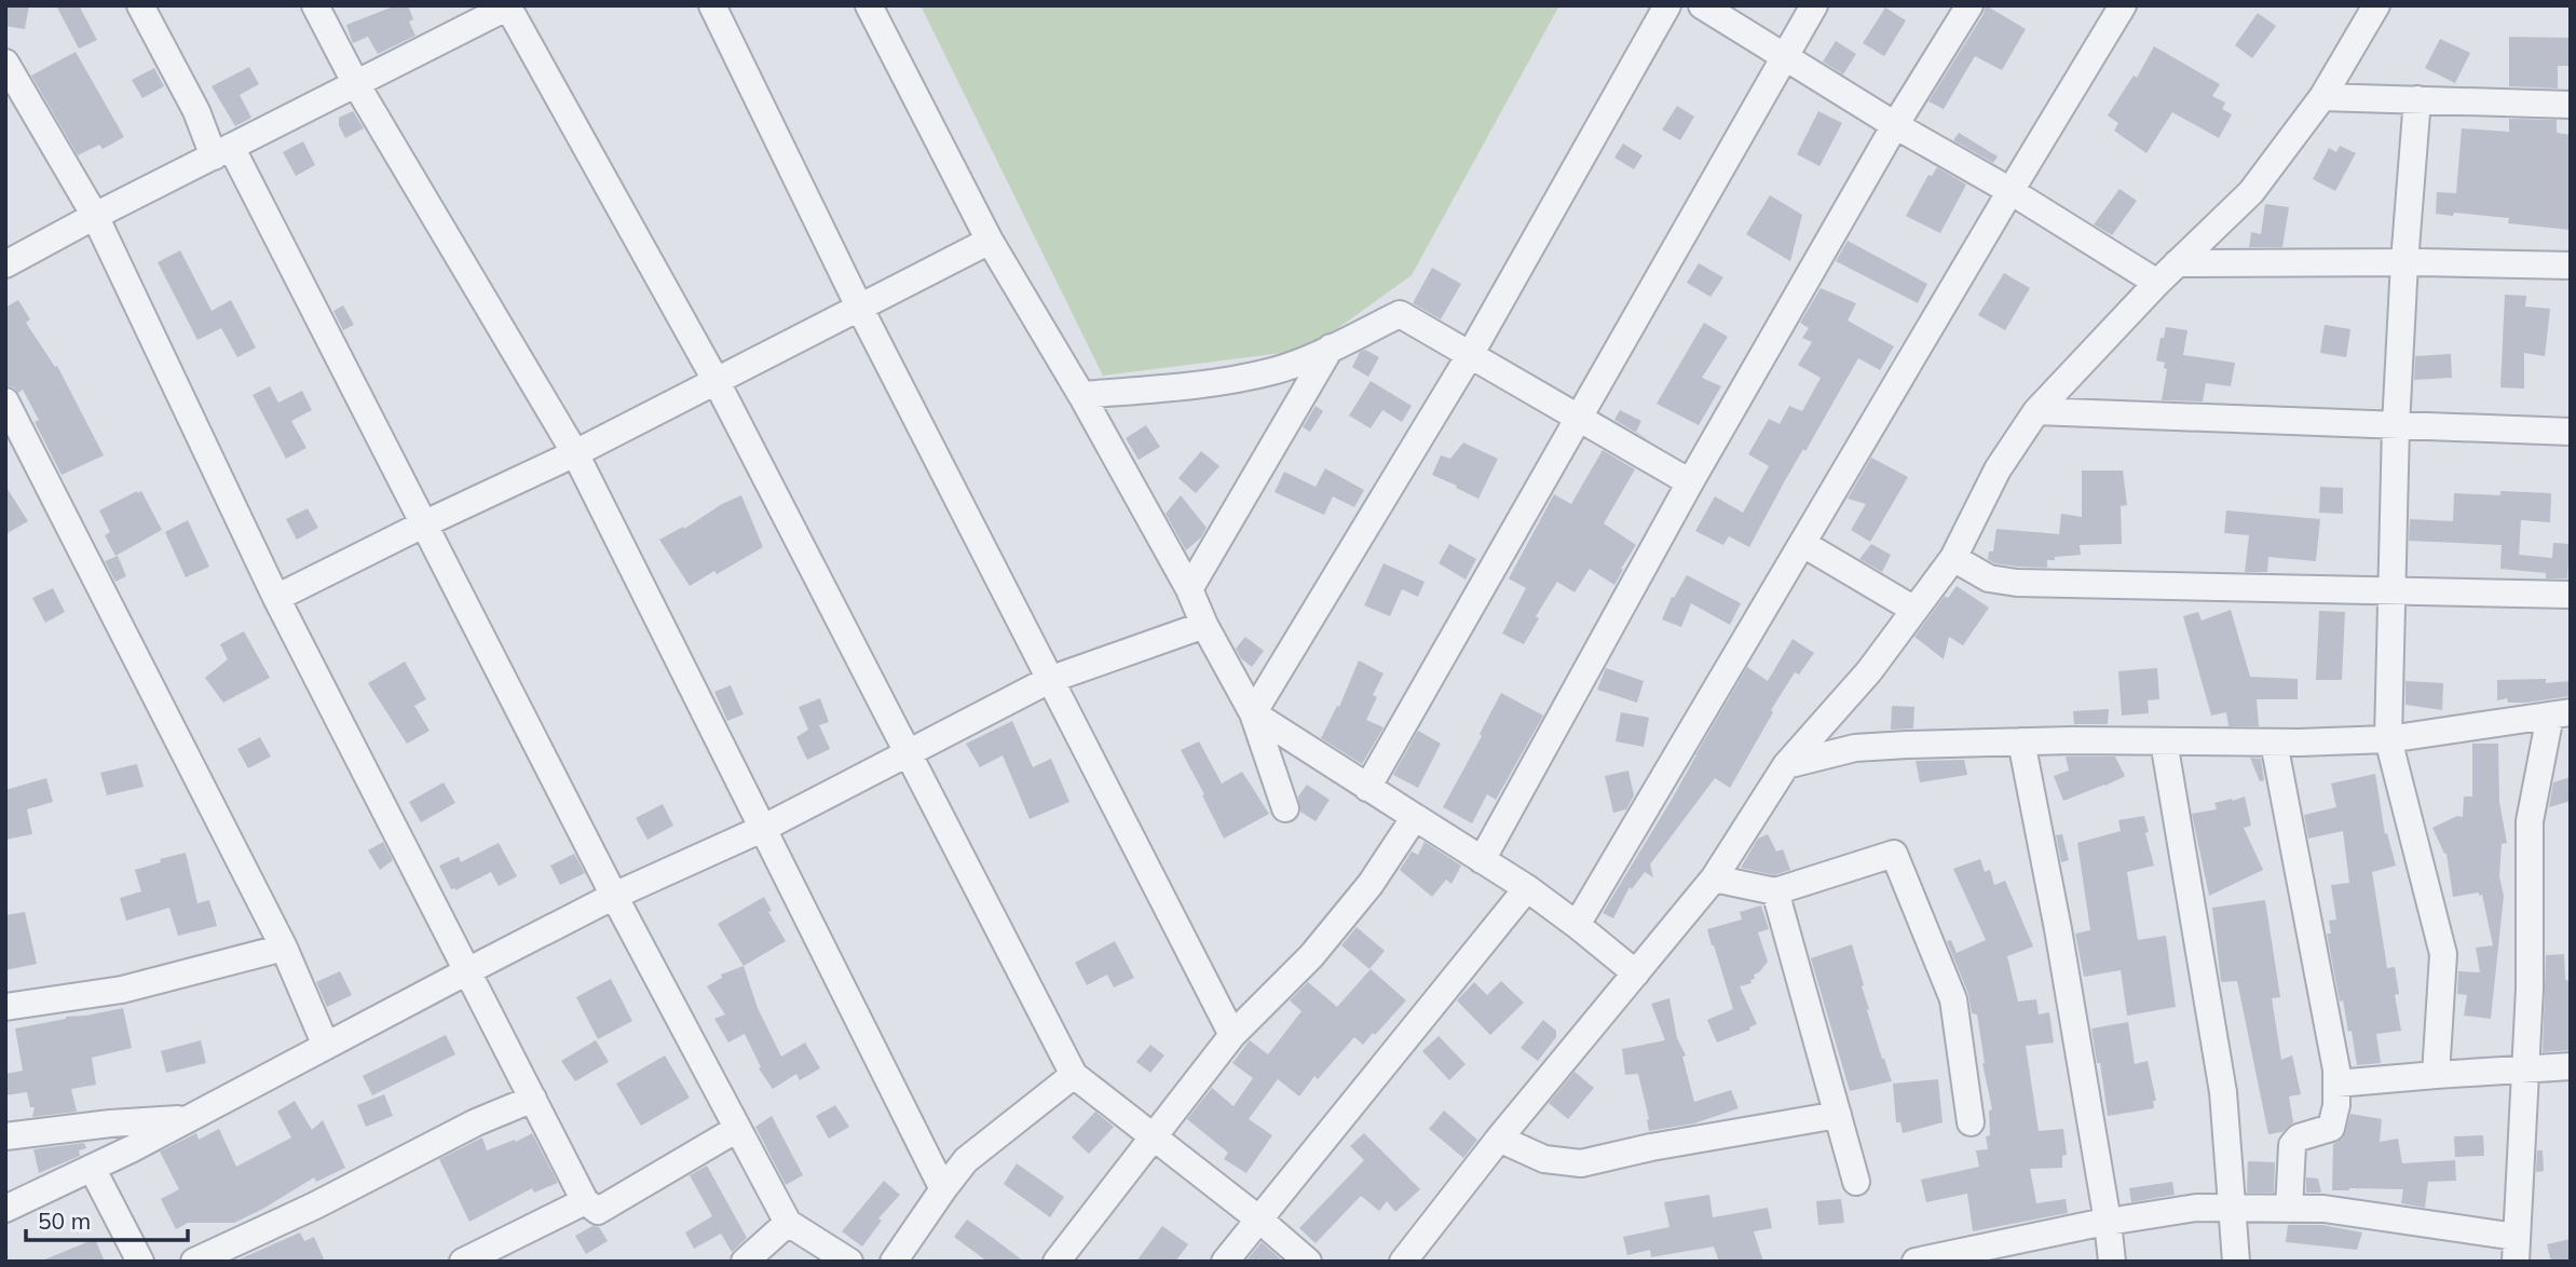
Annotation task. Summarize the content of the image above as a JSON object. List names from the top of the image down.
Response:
{
  "scale_bar": "50 m"
}
